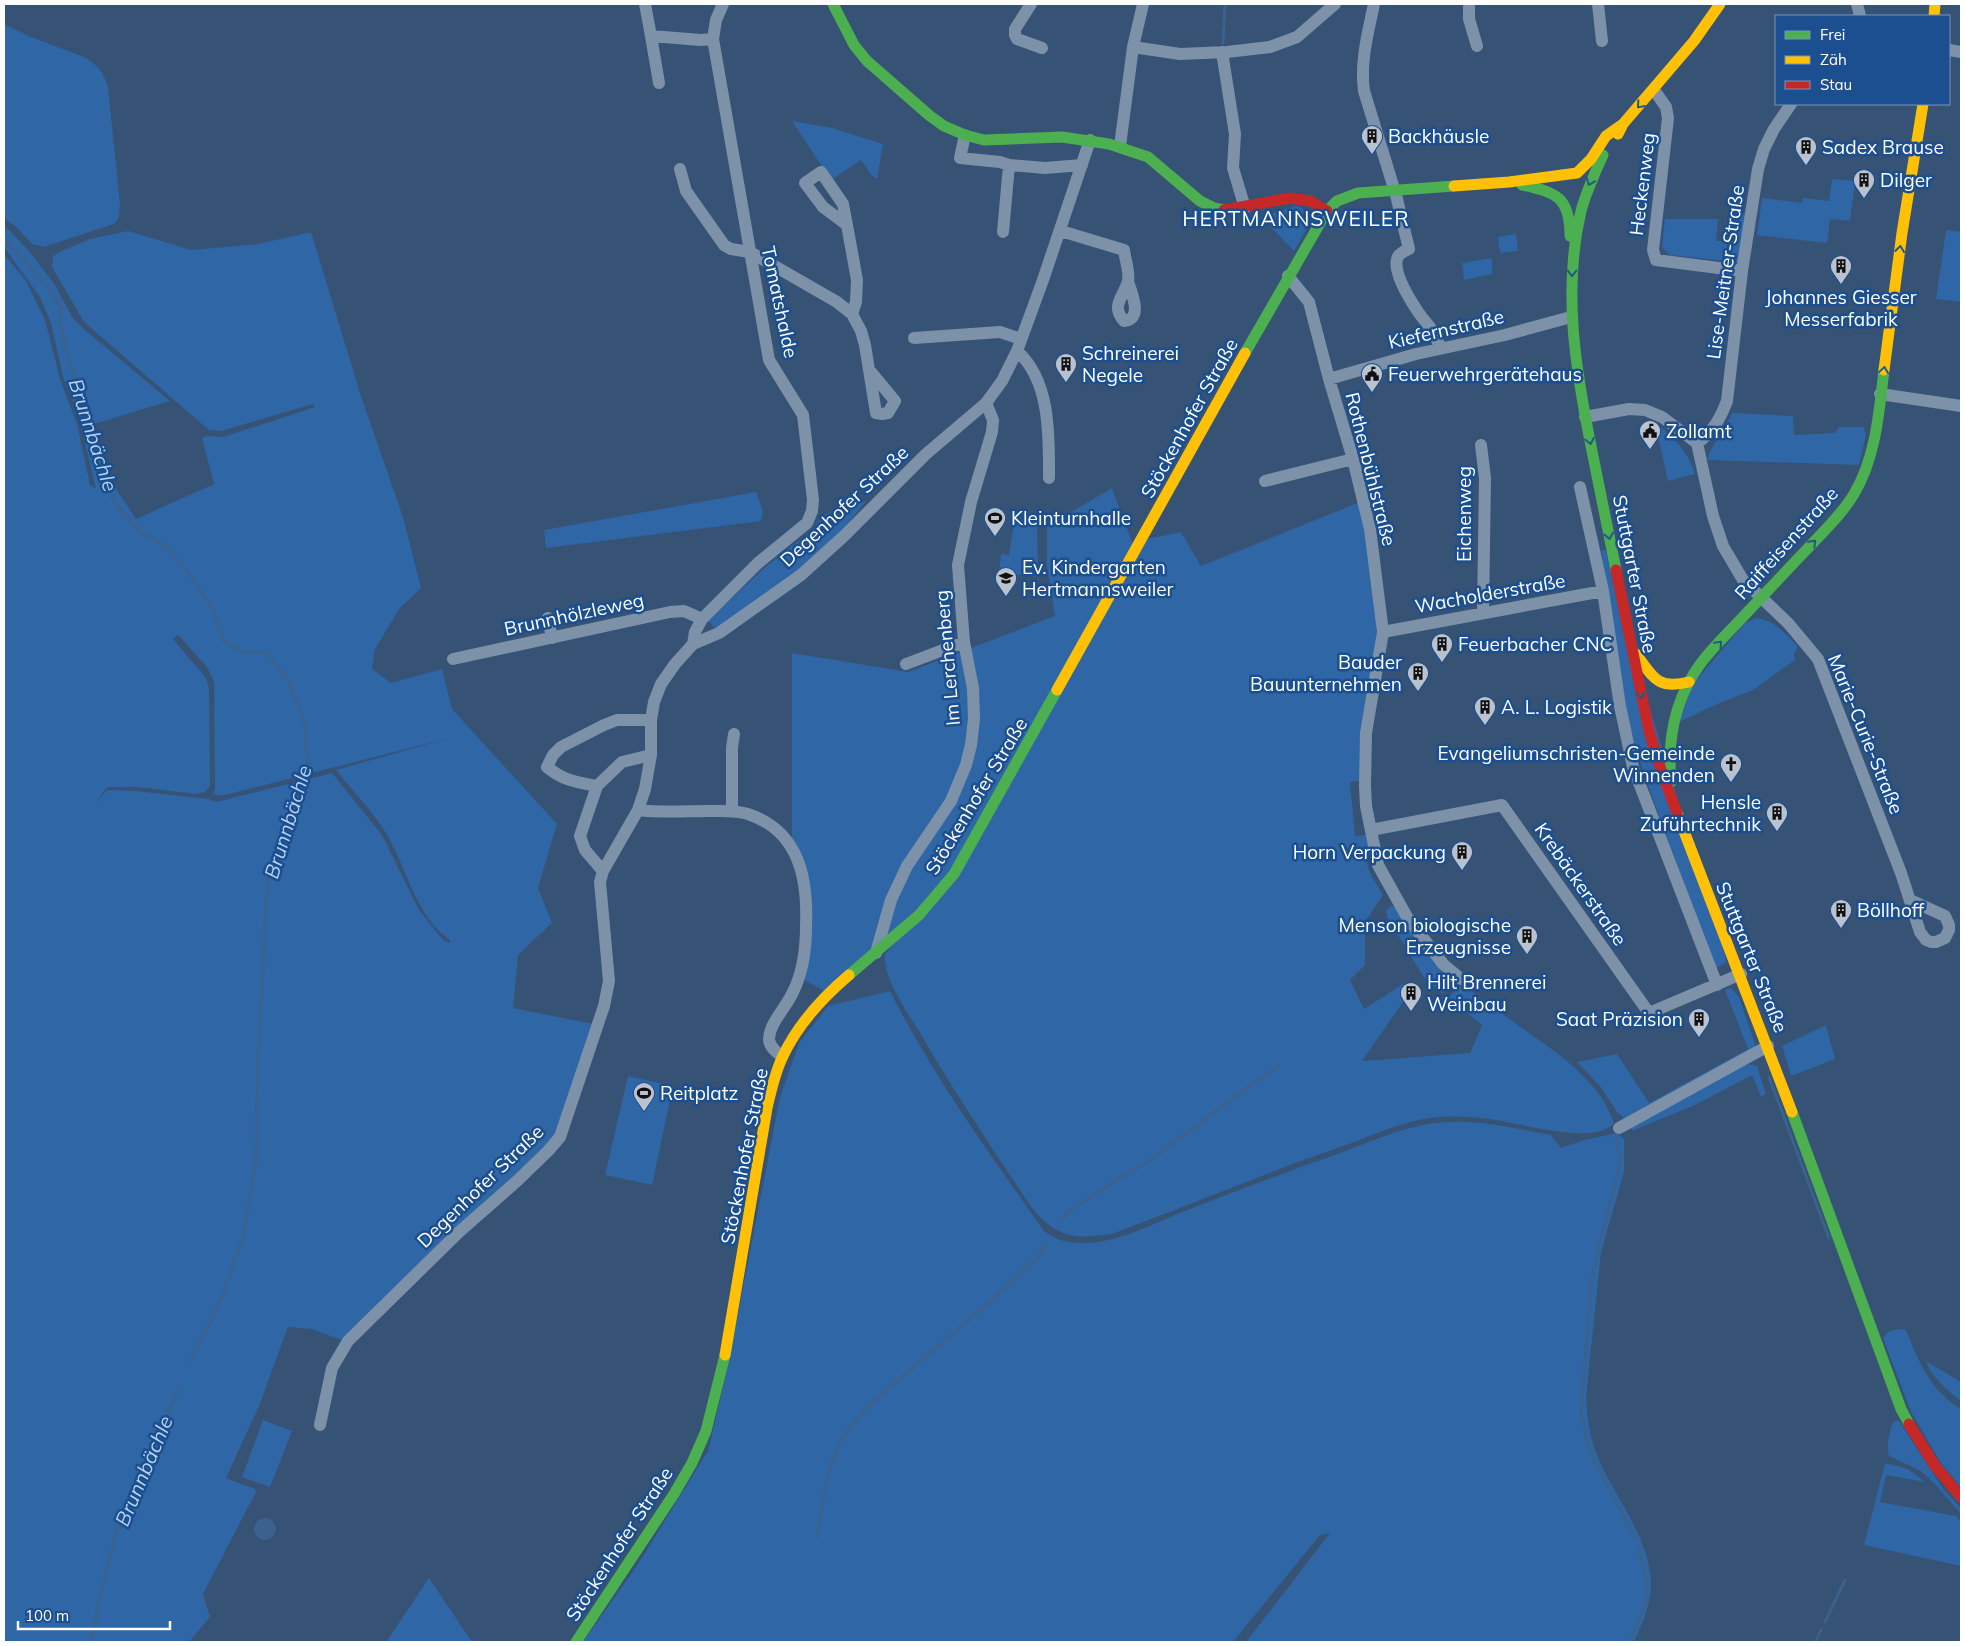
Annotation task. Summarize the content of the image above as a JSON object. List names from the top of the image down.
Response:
{
  "streets": {
    "main road": ["Stöckenhofer Straße", "Raiffeisenstraße", "Stuttgarter Straße"],
    "street": [
      "Heckenweg",
      "Lise-Meitner-Straße",
      "Tomatshalde",
      "Kiefernstraße",
      "Rothenbühlstraße",
      "Degenhofer Straße",
      "Eichenweg",
      "Wacholderstraße",
      "Brunnhölzleweg",
      "Im Lerchenberg",
      "Marie-Curie-Straße",
      "Krebäckerstraße"
    ]
  },
  "crossings": [
    ["Heckenweg", "Lise-Meitner-Straße"],
    ["Heckenweg", "Stuttgarter Straße"],
    ["Lise-Meitner-Straße", "Marie-Curie-Straße"],
    ["Tomatshalde", "Degenhofer Straße"],
    ["Tomatshalde", "Brunnhölzleweg"],
    ["Kiefernstraße", "Rothenbühlstraße"],
    ["Kiefernstraße", "Stuttgarter Straße"],
    ["Stöckenhofer Straße", "Rothenbühlstraße"],
    ["Stöckenhofer Straße", "Stuttgarter Straße"],
    ["Stöckenhofer Straße", "Im Lerchenberg"],
    ["Rothenbühlstraße", "Wacholderstraße"],
    ["Rothenbühlstraße", "Krebäckerstraße"],
    ["Degenhofer Straße", "Im Lerchenberg"],
    ["Eichenweg", "Wacholderstraße"],
    ["Raiffeisenstraße", "Stuttgarter Straße"],
    ["Raiffeisenstraße", "Marie-Curie-Straße"],
    ["Stuttgarter Straße", "Krebäckerstraße"]
  ],
  "one_way": ["Raiffeisenstraße", "Stuttgarter Straße"],
  "districts": ["HERTMANNSWEILER"],
  "water": ["Brunnbächle"],
  "places": {
    "building": [
      "Backhäusle",
      "Sadex Brause",
      "Dilger",
      "Johannes Giesser Messerfabrik",
      "Schreinerei Negele",
      "Feuerbacher CNC",
      "Bauder Bauunternehmen",
      "A. L. Logistik",
      "Hensle Zuführtechnik",
      "Horn Verpackung",
      "Böllhoff",
      "Menson biologische Erzeugnisse",
      "Hilt Brennerei Weinbau",
      "Saat Präzision"
    ],
    "public building": ["Feuerwehrgerätehaus", "Zollamt"],
    "sports": ["Kleinturnhalle", "Reitplatz"],
    "school or university": ["Ev. Kindergarten Hertmannsweiler"],
    "church": ["Evangeliumschristen-Gemeinde Winnenden"]
  },
  "legend": ["Frei", "Zäh", "Stau"],
  "scale_bar": "100 m"
}
